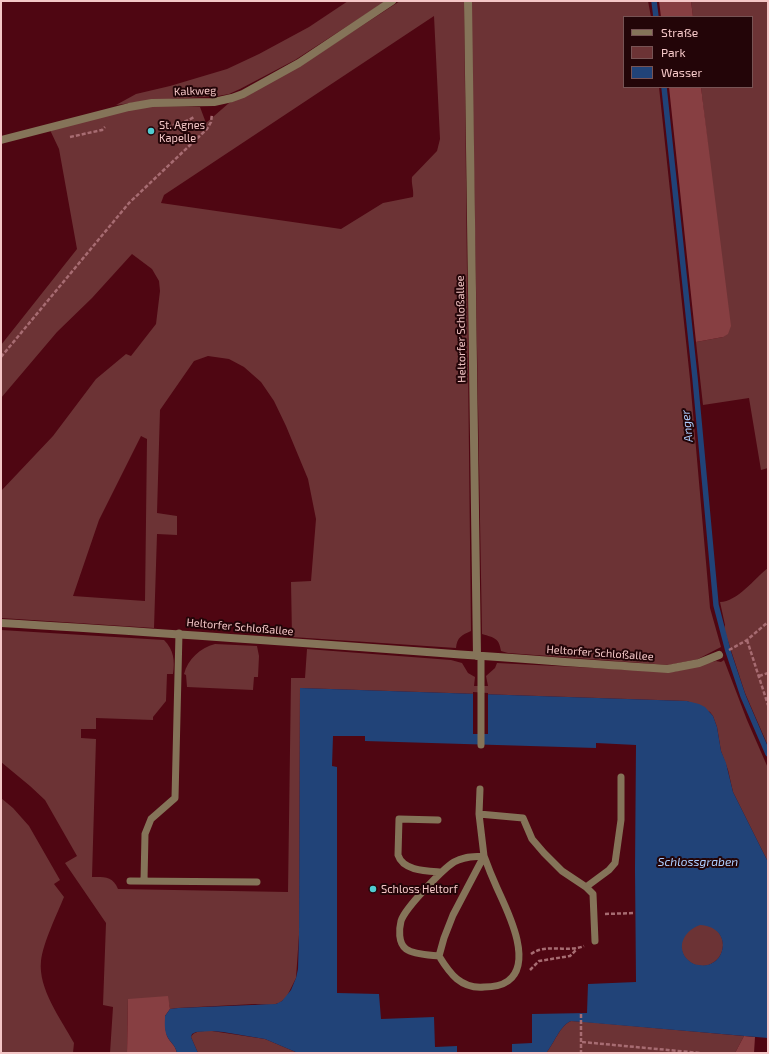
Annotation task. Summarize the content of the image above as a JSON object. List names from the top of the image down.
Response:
{
  "streets": {
    "street": ["Kalkweg", "Heltorfer Schloßallee"]
  },
  "water": ["Anger", "Schlossgraben"],
  "places": ["St. Agnes Kapelle", "Schloss Heltorf"],
  "legend": ["Straße", "Park", "Wasser"]
}
